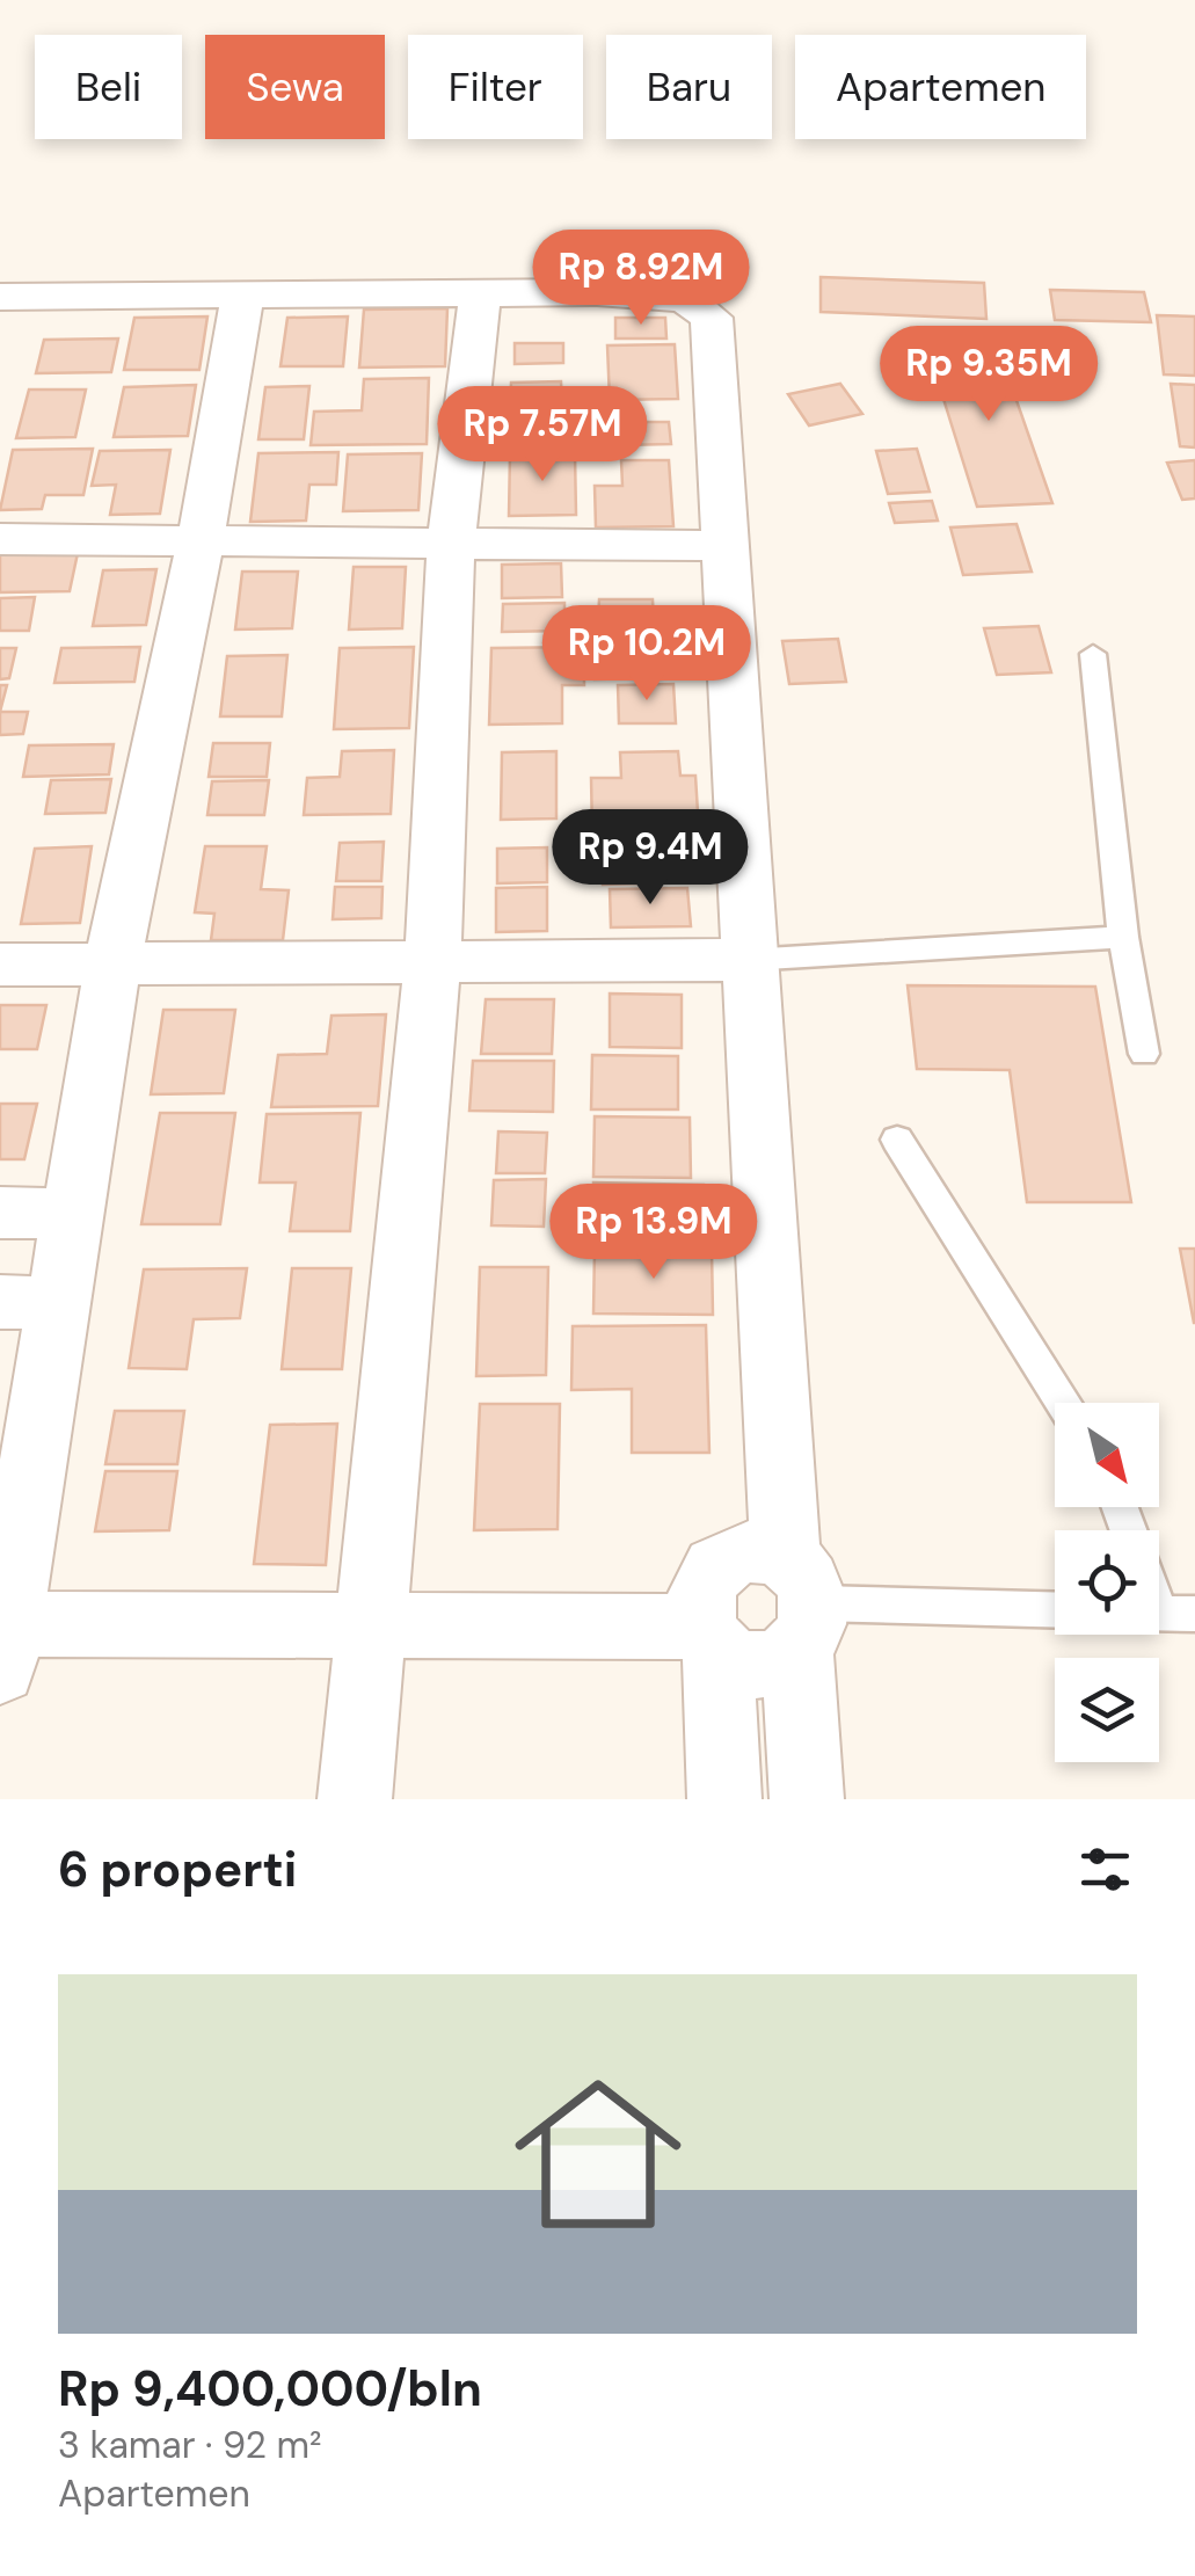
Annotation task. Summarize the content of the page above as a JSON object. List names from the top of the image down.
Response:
{
  "north": "bottom right",
  "page": {
    "chip": [
      "Beli",
      "Sewa",
      "Filter",
      "Baru",
      "Apartemen"
    ],
    "price": [
      "Rp 8.92M",
      "Rp 9.35M",
      "Rp 7.57M",
      "Rp 10.2M",
      "Rp 9.4M",
      "Rp 13.9M"
    ],
    "heading": "6 properti",
    "list": [
      {
        "name": "Rp 9,400,000/bln",
        "note": "3 kamar · 92 m² · Apartemen"
      }
    ]
  }
}
